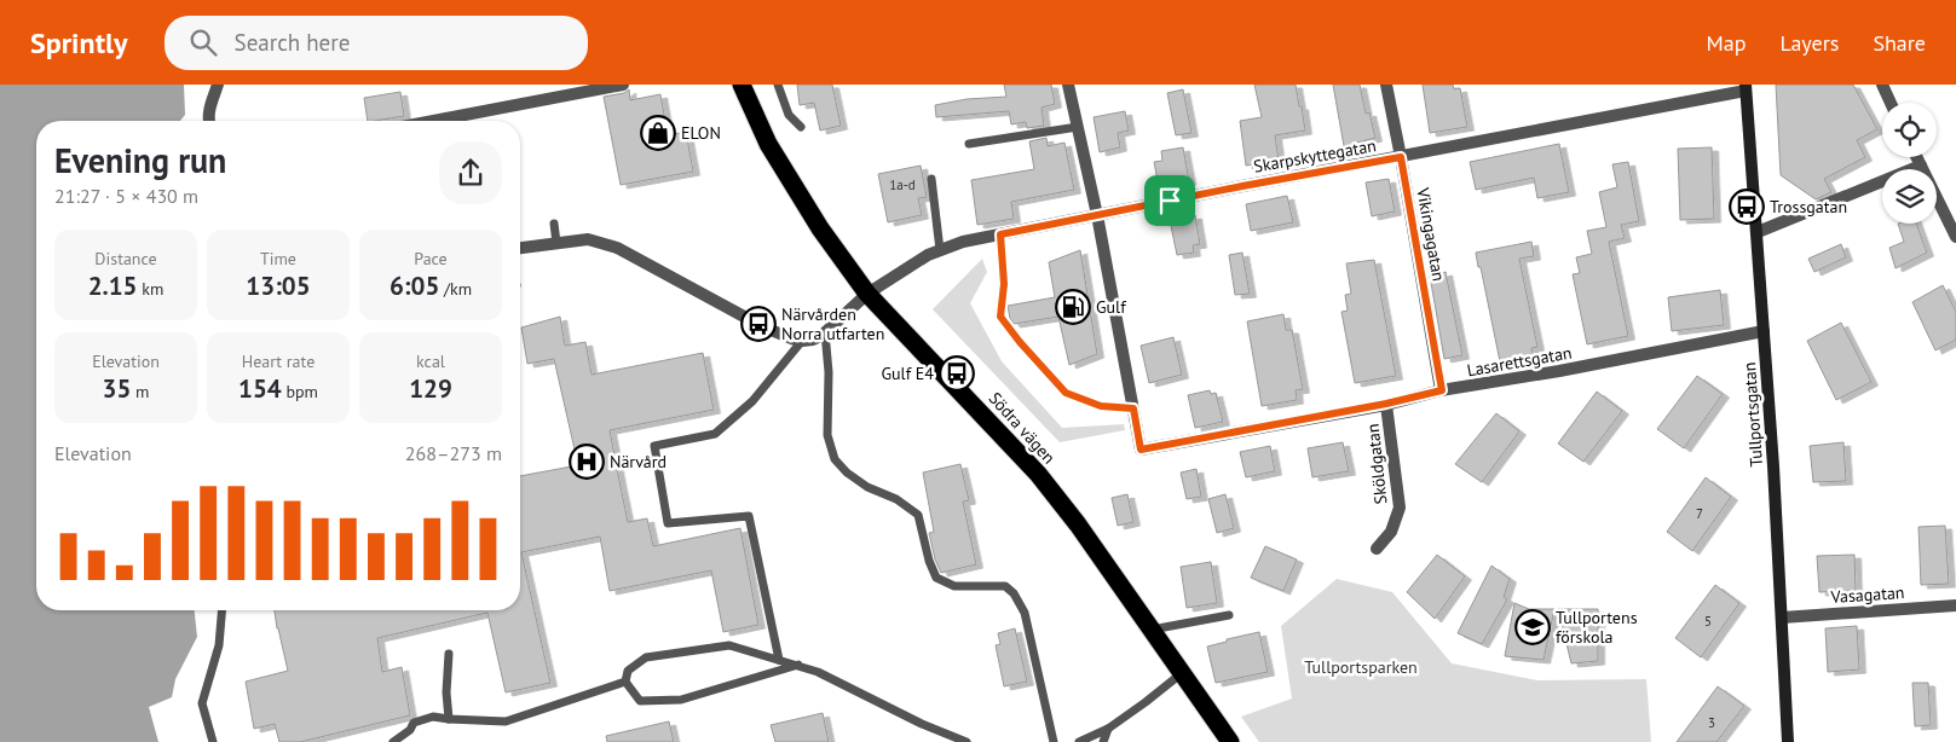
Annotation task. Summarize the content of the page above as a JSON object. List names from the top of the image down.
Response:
{
  "streets": {
    "highway": ["Södra vägen"],
    "main road": ["Tullportsgatan"],
    "street": [
      "Skarpskyttegatan",
      "Vikingagatan",
      "Lasarettsgatan",
      "Sköldgatan",
      "Vasagatan"
    ]
  },
  "crossings": [
    ["Skarpskyttegatan", "Vikingagatan"],
    ["Skarpskyttegatan", "Tullportsgatan"],
    ["Skarpskyttegatan", "Södra vägen"],
    ["Vikingagatan", "Lasarettsgatan"],
    ["Lasarettsgatan", "Tullportsgatan"],
    ["Lasarettsgatan", "Sköldgatan"],
    ["Tullportsgatan", "Vasagatan"]
  ],
  "parks": ["Tullportsparken"],
  "places": {
    "shop": ["ELON"],
    "bus stop": ["Trossgatan", "Närvården Norra utfarten", "Gulf E4"],
    "fuel station": ["Gulf"],
    "hospital": ["Närvård"],
    "school or university": ["Tullportens förskola"]
  },
  "house_numbers": [
    "1a-d",
    "7",
    "5",
    "3"
  ],
  "page": {
    "header": "Sprintly",
    "search": "Search here",
    "nav": ["Map", "Layers", "Share"],
    "heading": ["Evening run", "21:27 · 5 × 430 m"],
    "stats": [
      ["Distance", "2.15 km"],
      ["Time", "13:05"],
      ["Pace", "6:05 /km"],
      ["Elevation", "35 m"],
      ["Heart rate", "154 bpm"],
      ["kcal", "129"]
    ],
    "chart": ["Elevation", "268–273 m"]
  }
}
